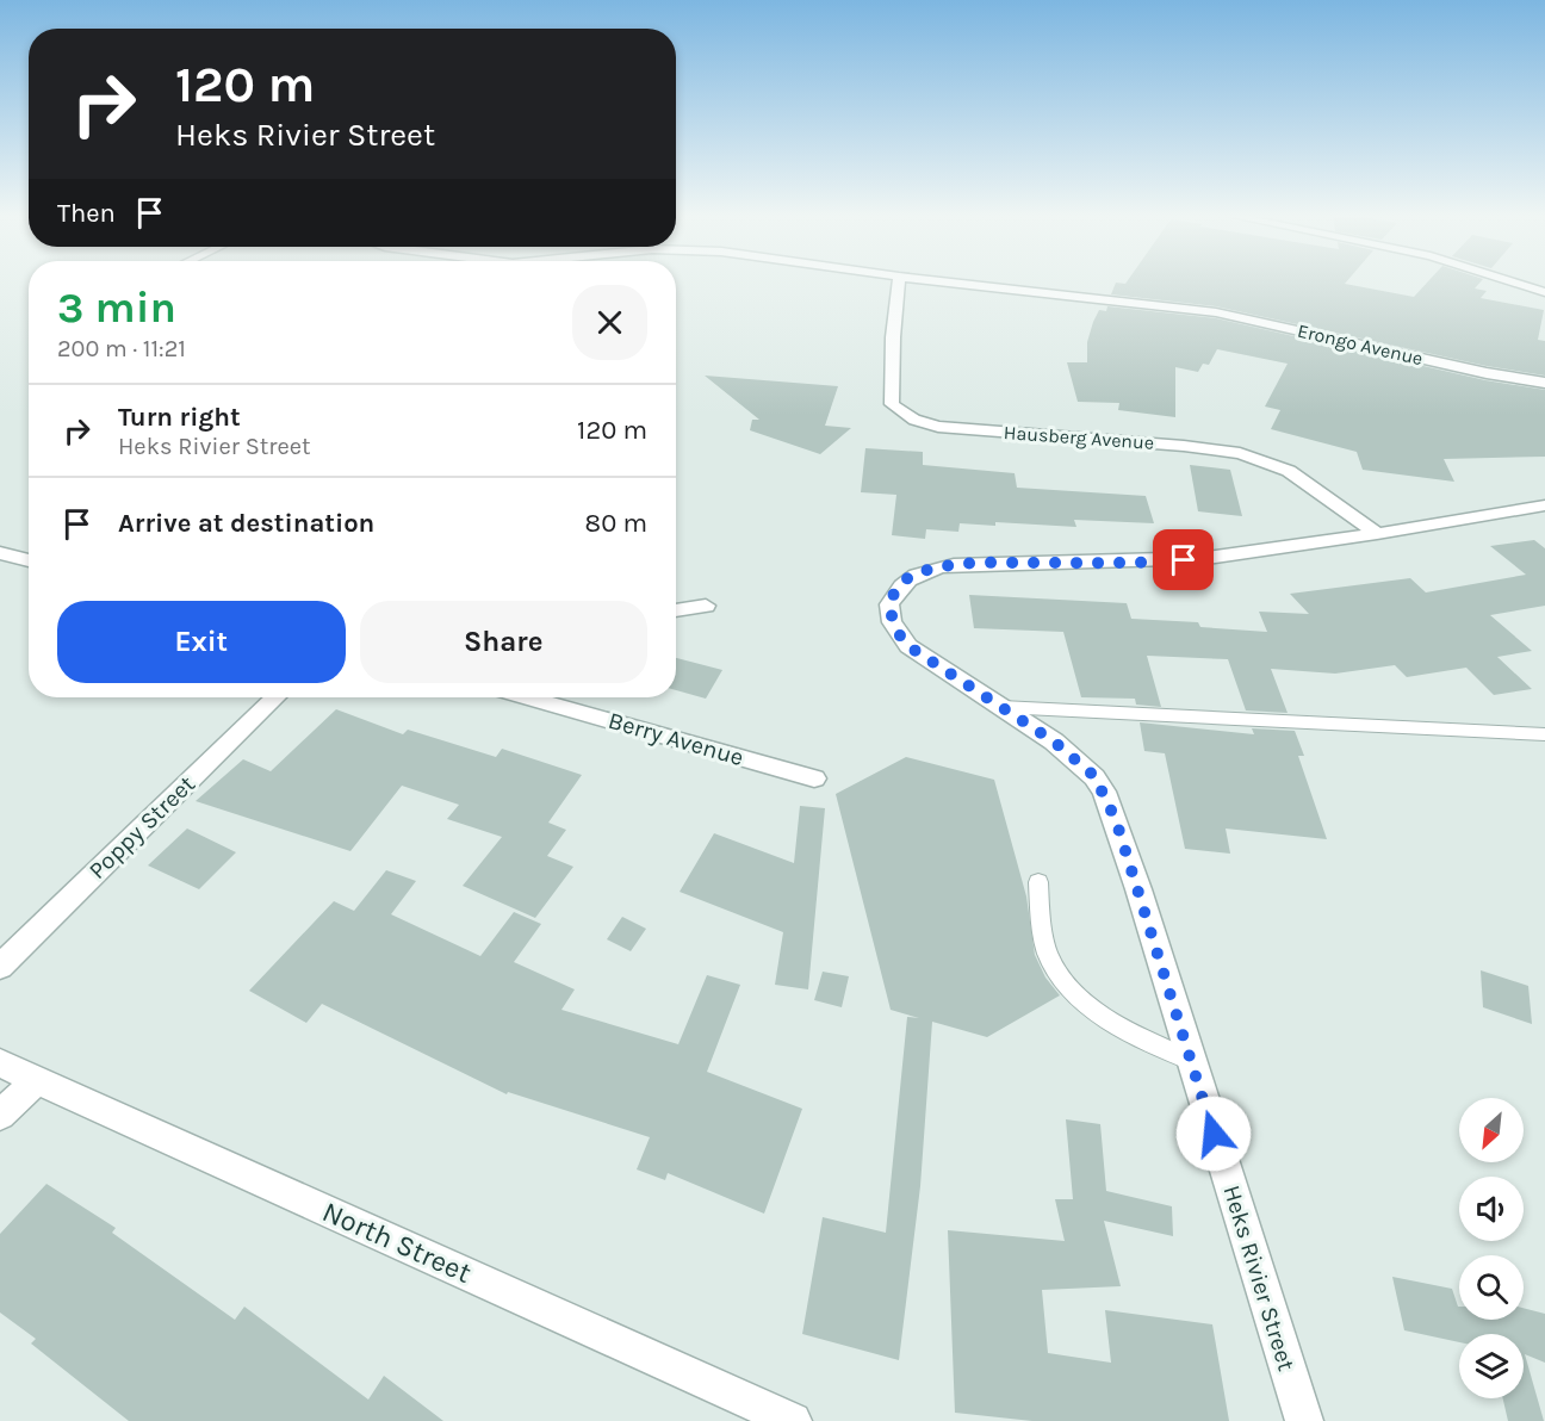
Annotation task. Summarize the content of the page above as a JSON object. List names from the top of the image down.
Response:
{
  "streets": {
    "street": [
      "Erongo Avenue",
      "Hausberg Avenue",
      "Berry Avenue",
      "Poppy Street",
      "North Street",
      "Heks Rivier Street"
    ]
  },
  "crossings": [
    ["Hausberg Avenue", "Heks Rivier Street"]
  ],
  "north": "bottom left",
  "page": {
    "turn": ["120 m", "Heks Rivier Street"],
    "then": "Then",
    "heading": ["3 min", "200 m · 11:21"],
    "list": [
      {
        "name": "Turn right",
        "note": "Heks Rivier Street",
        "value": "120 m"
      },
      {
        "name": "Arrive at destination",
        "value": "80 m"
      }
    ],
    "buttons": ["Exit", "Share"]
  }
}
